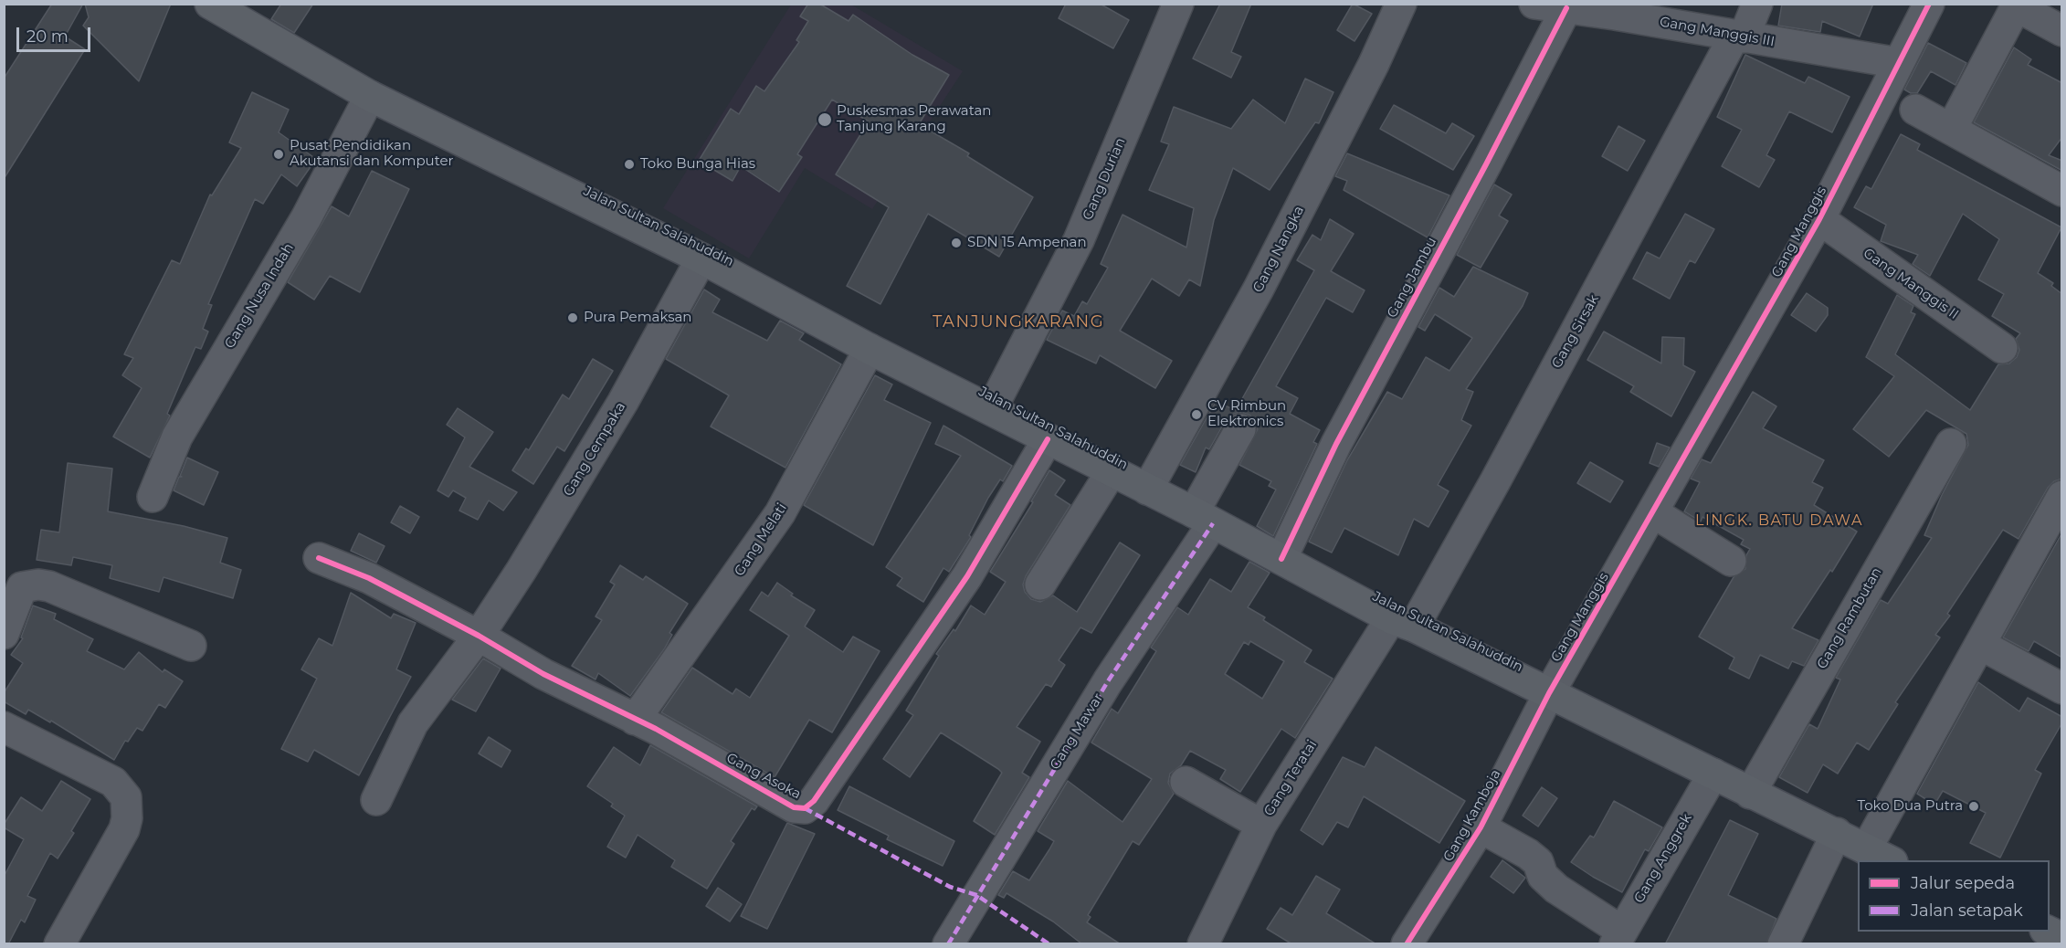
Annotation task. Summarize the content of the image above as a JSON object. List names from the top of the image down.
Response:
{
  "streets": {
    "main road": ["Jalan Sultan Salahuddin"],
    "street": [
      "Gang Manggis III",
      "Gang Durian",
      "Gang Manggis",
      "Gang Nangka",
      "Gang Jambu",
      "Gang Manggis II",
      "Gang Nusa Indah",
      "Gang Sirsak",
      "Gang Cempaka",
      "Gang Melati",
      "Gang Rambutan",
      "Gang Mawar",
      "Gang Asoka",
      "Gang Teratai",
      "Gang Kamboja",
      "Gang Anggrek"
    ]
  },
  "crossings": [
    ["Gang Manggis III", "Gang Manggis"],
    ["Gang Manggis III", "Gang Jambu"],
    ["Gang Manggis III", "Gang Sirsak"],
    ["Gang Durian", "Jalan Sultan Salahuddin"],
    ["Jalan Sultan Salahuddin", "Gang Manggis"],
    ["Jalan Sultan Salahuddin", "Gang Nangka"],
    ["Jalan Sultan Salahuddin", "Gang Jambu"],
    ["Jalan Sultan Salahuddin", "Gang Nusa Indah"],
    ["Jalan Sultan Salahuddin", "Gang Sirsak"],
    ["Jalan Sultan Salahuddin", "Gang Cempaka"],
    ["Jalan Sultan Salahuddin", "Gang Melati"],
    ["Jalan Sultan Salahuddin", "Gang Rambutan"],
    ["Jalan Sultan Salahuddin", "Gang Mawar"],
    ["Jalan Sultan Salahuddin", "Gang Asoka"],
    ["Jalan Sultan Salahuddin", "Gang Teratai"],
    ["Jalan Sultan Salahuddin", "Gang Kamboja"],
    ["Jalan Sultan Salahuddin", "Gang Anggrek"],
    ["Gang Manggis", "Gang Manggis II"],
    ["Gang Manggis", "Gang Kamboja"],
    ["Gang Sirsak", "Gang Teratai"],
    ["Gang Cempaka", "Gang Asoka"],
    ["Gang Melati", "Gang Asoka"]
  ],
  "districts": ["TANJUNGKARANG", "LINGK. BATU DAWA"],
  "places": [
    "Puskesmas Perawatan Tanjung Karang",
    "Pusat Pendidikan Akutansi dan Komputer",
    "Toko Bunga Hias",
    "SDN 15 Ampenan",
    "Pura Pemaksan",
    "CV Rimbun Elektronics",
    "Toko Dua Putra"
  ],
  "legend": ["Jalur sepeda", "Jalan setapak"],
  "scale_bar": "20 m"
}
